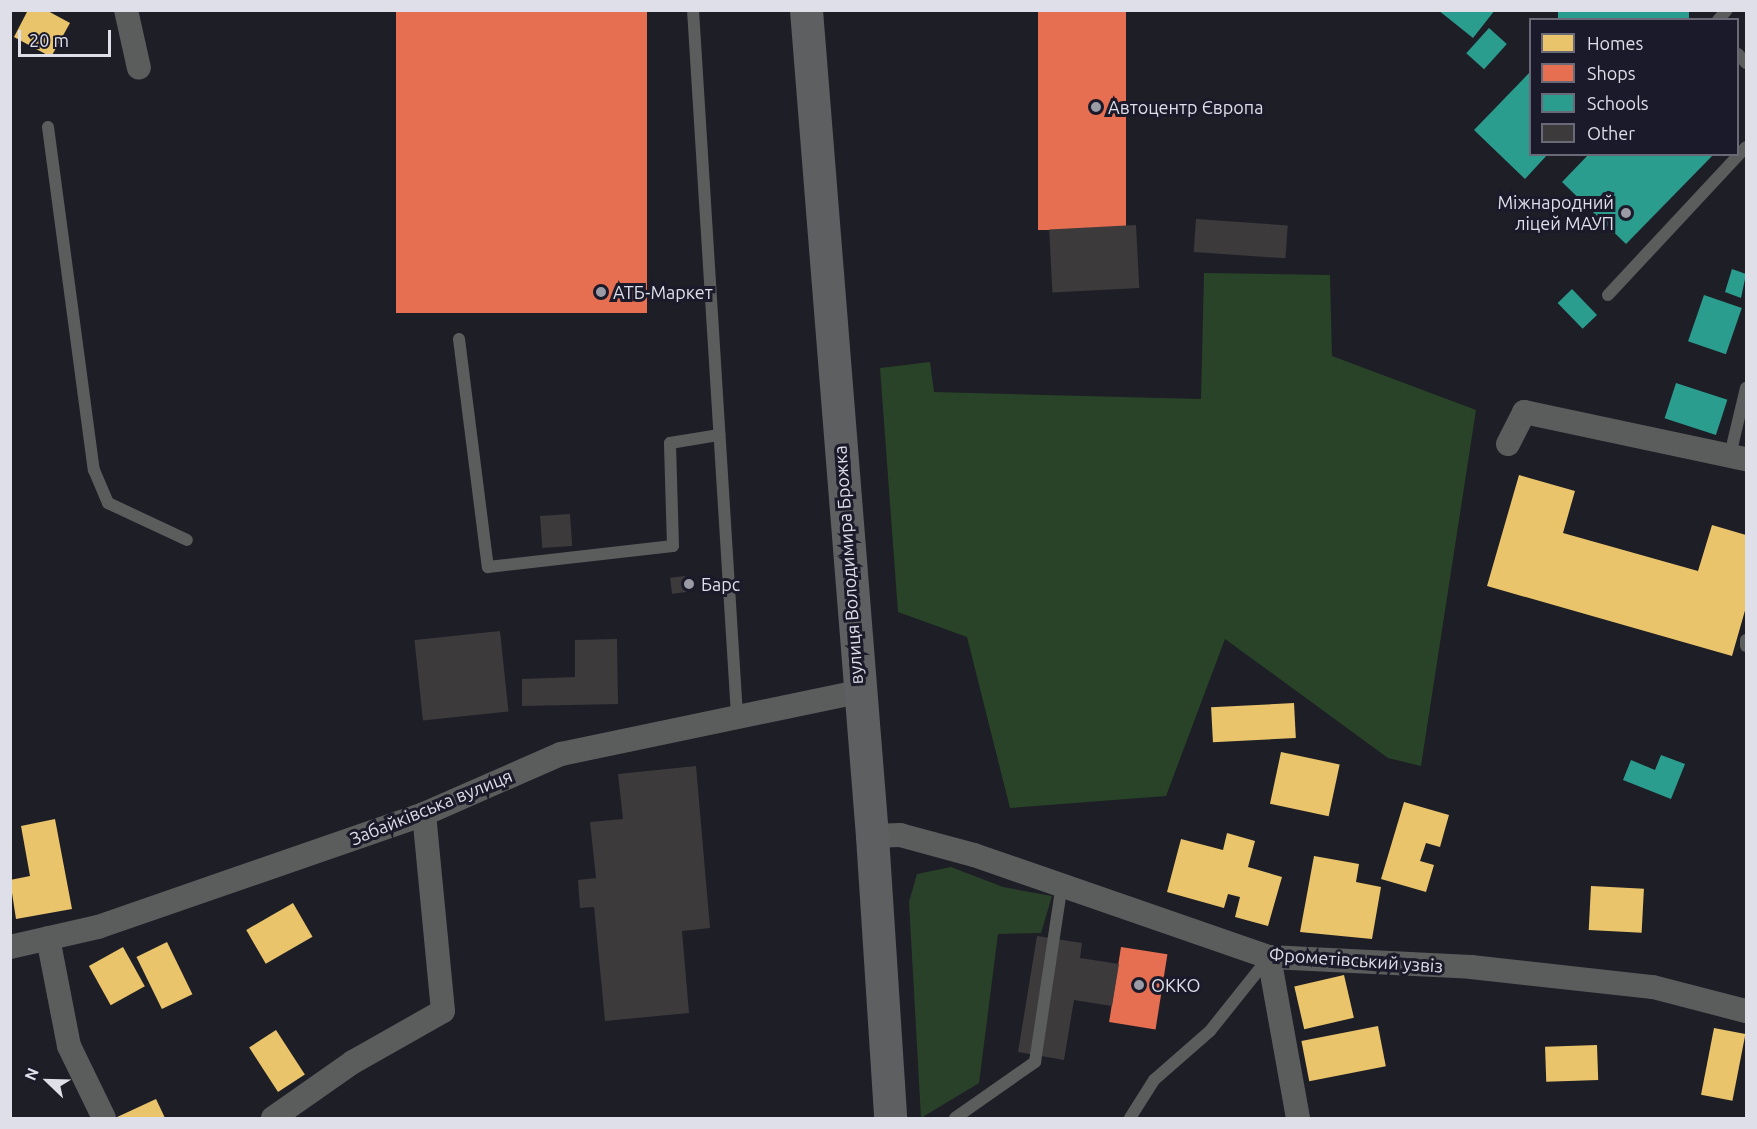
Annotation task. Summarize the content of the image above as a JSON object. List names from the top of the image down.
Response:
{
  "streets": {
    "main road": ["вулиця Володимира Брожка"],
    "street": ["Забайківська вулиця", "Фрометівський узвіз"]
  },
  "crossings": [
    ["вулиця Володимира Брожка", "Забайківська вулиця"],
    ["вулиця Володимира Брожка", "Фрометівський узвіз"]
  ],
  "places": [
    "Автоцентр Європа",
    "Міжнародний ліцей МАУП",
    "АТБ-Маркет",
    "Барс",
    "ОККО"
  ],
  "legend": [
    "Homes",
    "Shops",
    "Schools",
    "Other"
  ],
  "scale_bar": "20 m",
  "north": "top left"
}
